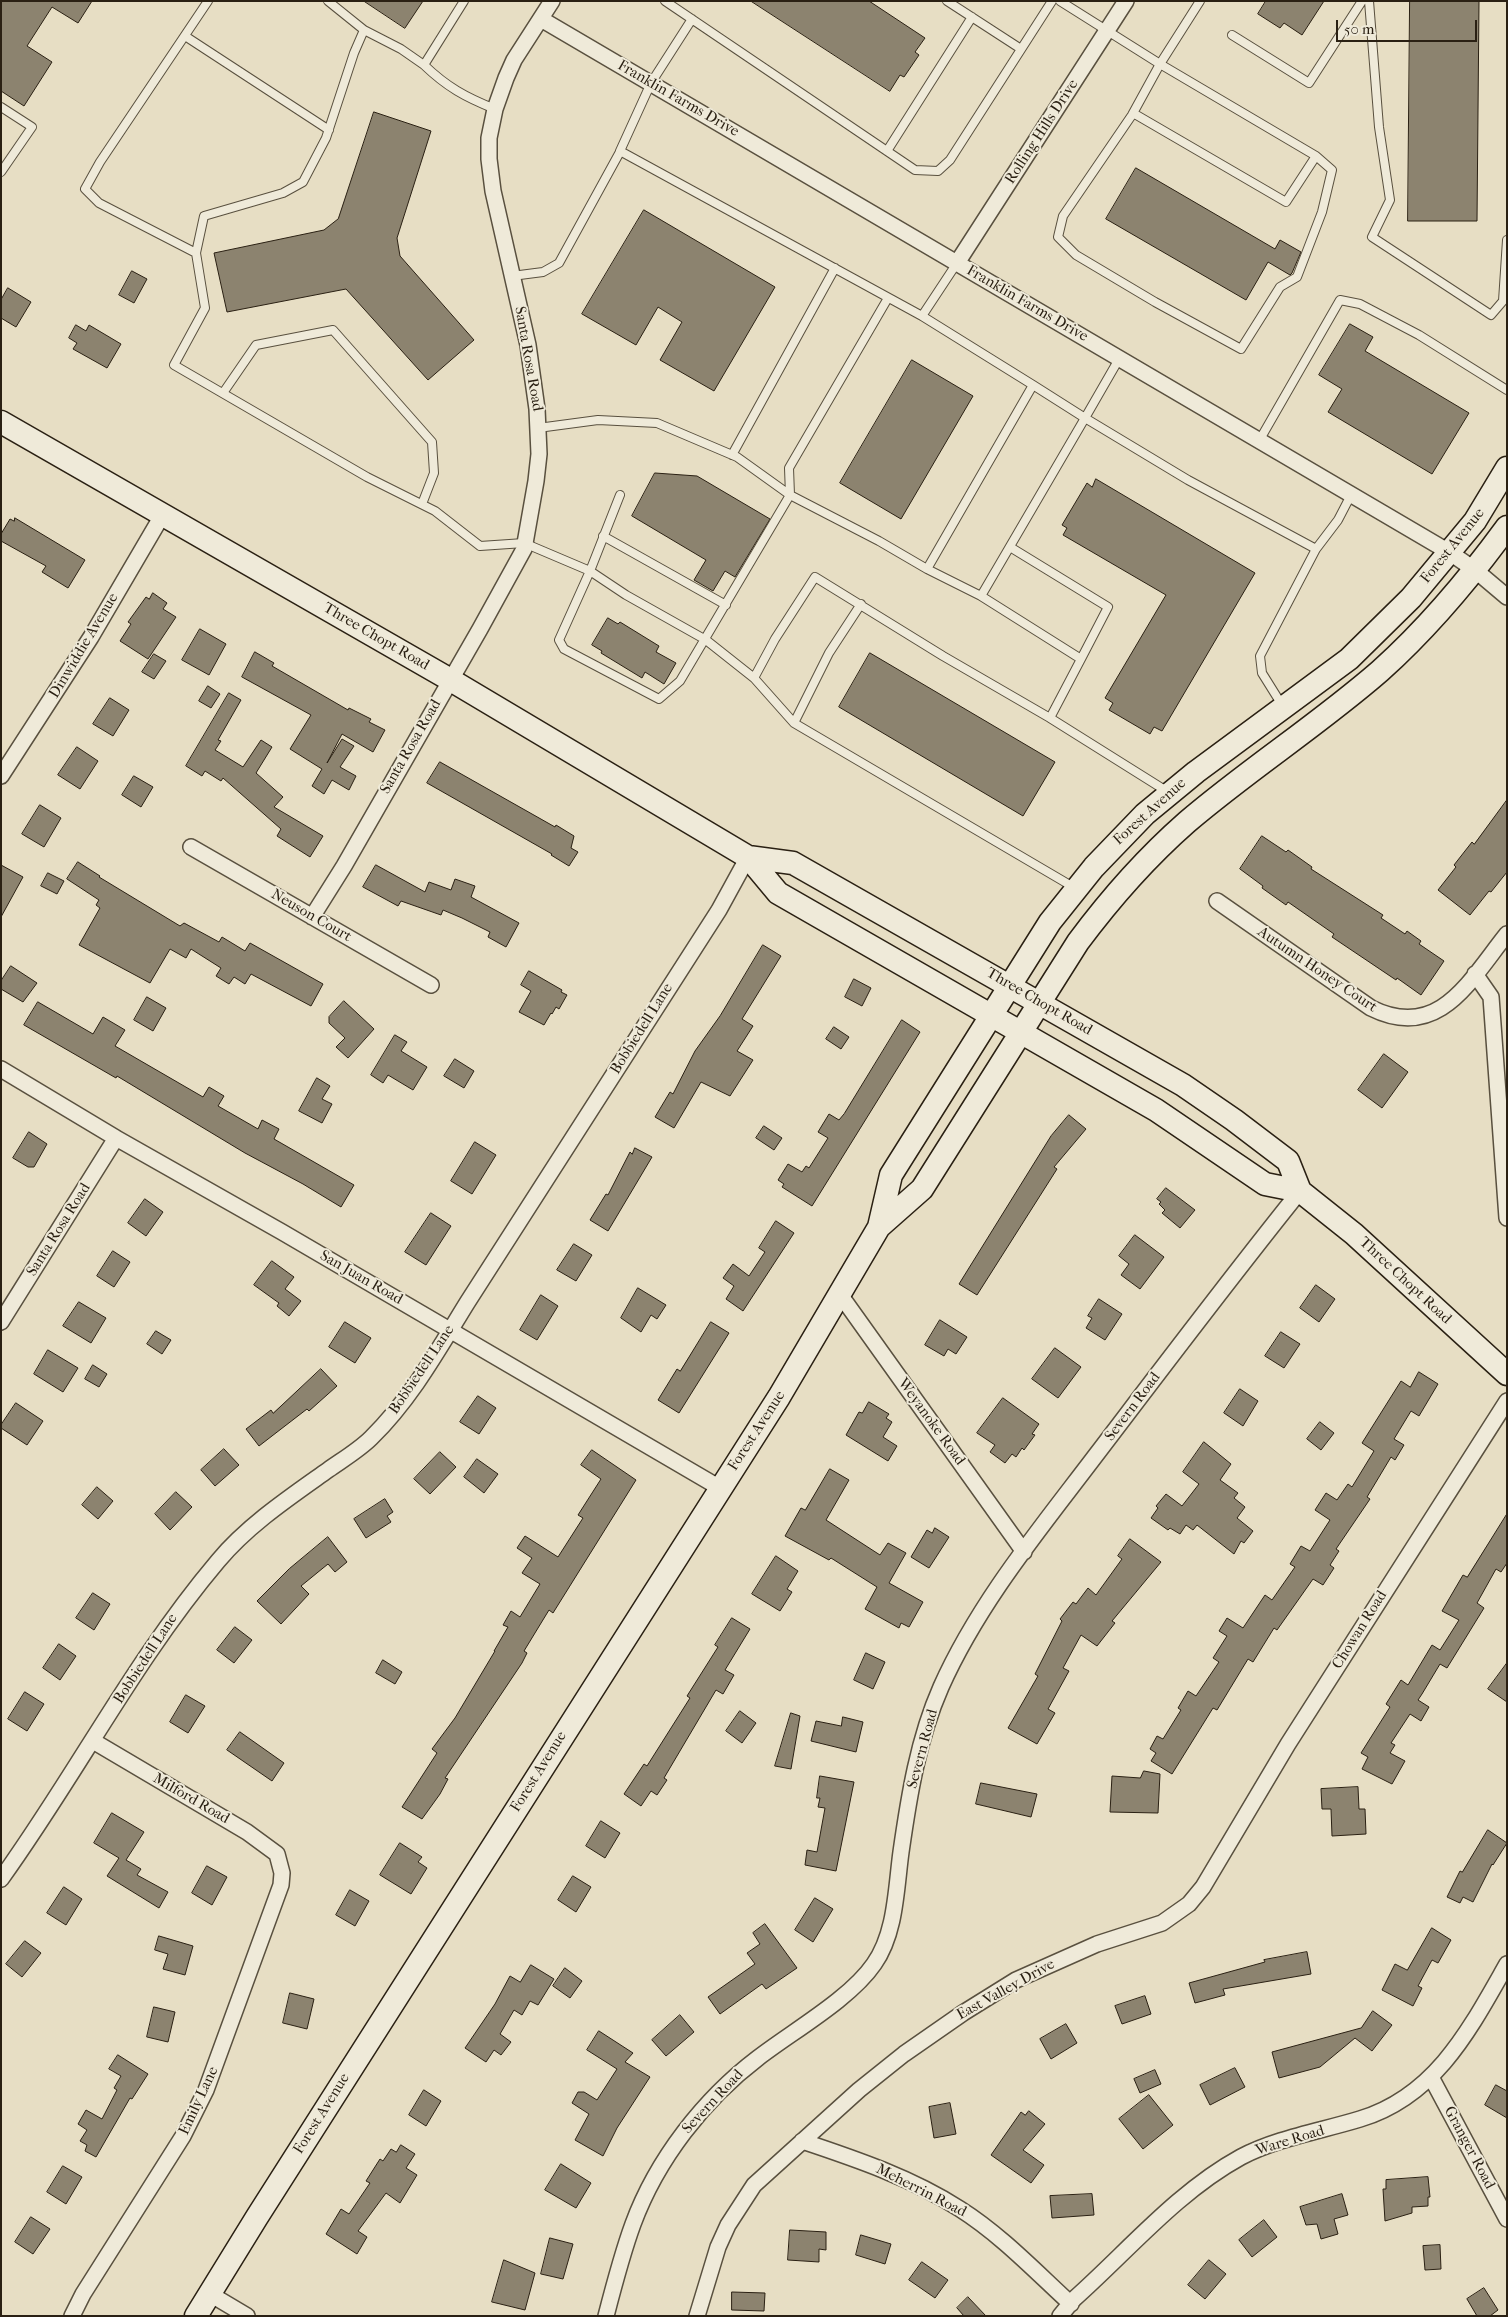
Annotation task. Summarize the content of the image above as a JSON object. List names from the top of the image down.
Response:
{
  "streets": {
    "main road": ["Forest Avenue", "Three Chopt Road"],
    "street": [
      "Franklin Farms Drive",
      "Rolling Hills Drive",
      "Santa Rosa Road",
      "Dinwiddie Avenue",
      "Neuson Court",
      "Autumn Honey Court",
      "Bobbiedell Lane",
      "San Juan Road",
      "Severn Road",
      "Weyanoke Road",
      "Chowan Road",
      "Milford Road",
      "East Valley Drive",
      "Emily Lane",
      "Ware Road",
      "Granger Road",
      "Meherrin Road"
    ]
  },
  "crossings": [
    ["Franklin Farms Drive", "Rolling Hills Drive"],
    ["Franklin Farms Drive", "Santa Rosa Road"],
    ["Franklin Farms Drive", "Forest Avenue"],
    ["Santa Rosa Road", "Three Chopt Road"],
    ["Santa Rosa Road", "Neuson Court"],
    ["Santa Rosa Road", "San Juan Road"],
    ["Forest Avenue", "Three Chopt Road"],
    ["Forest Avenue", "San Juan Road"],
    ["Forest Avenue", "Weyanoke Road"],
    ["Three Chopt Road", "Dinwiddie Avenue"],
    ["Three Chopt Road", "Bobbiedell Lane"],
    ["Three Chopt Road", "Severn Road"],
    ["Bobbiedell Lane", "San Juan Road"],
    ["Bobbiedell Lane", "Milford Road"],
    ["Severn Road", "Weyanoke Road"],
    ["Chowan Road", "East Valley Drive"],
    ["Milford Road", "Emily Lane"],
    ["East Valley Drive", "Meherrin Road"],
    ["Ware Road", "Granger Road"],
    ["Ware Road", "Meherrin Road"]
  ],
  "scale_bar": "50 m"
}
